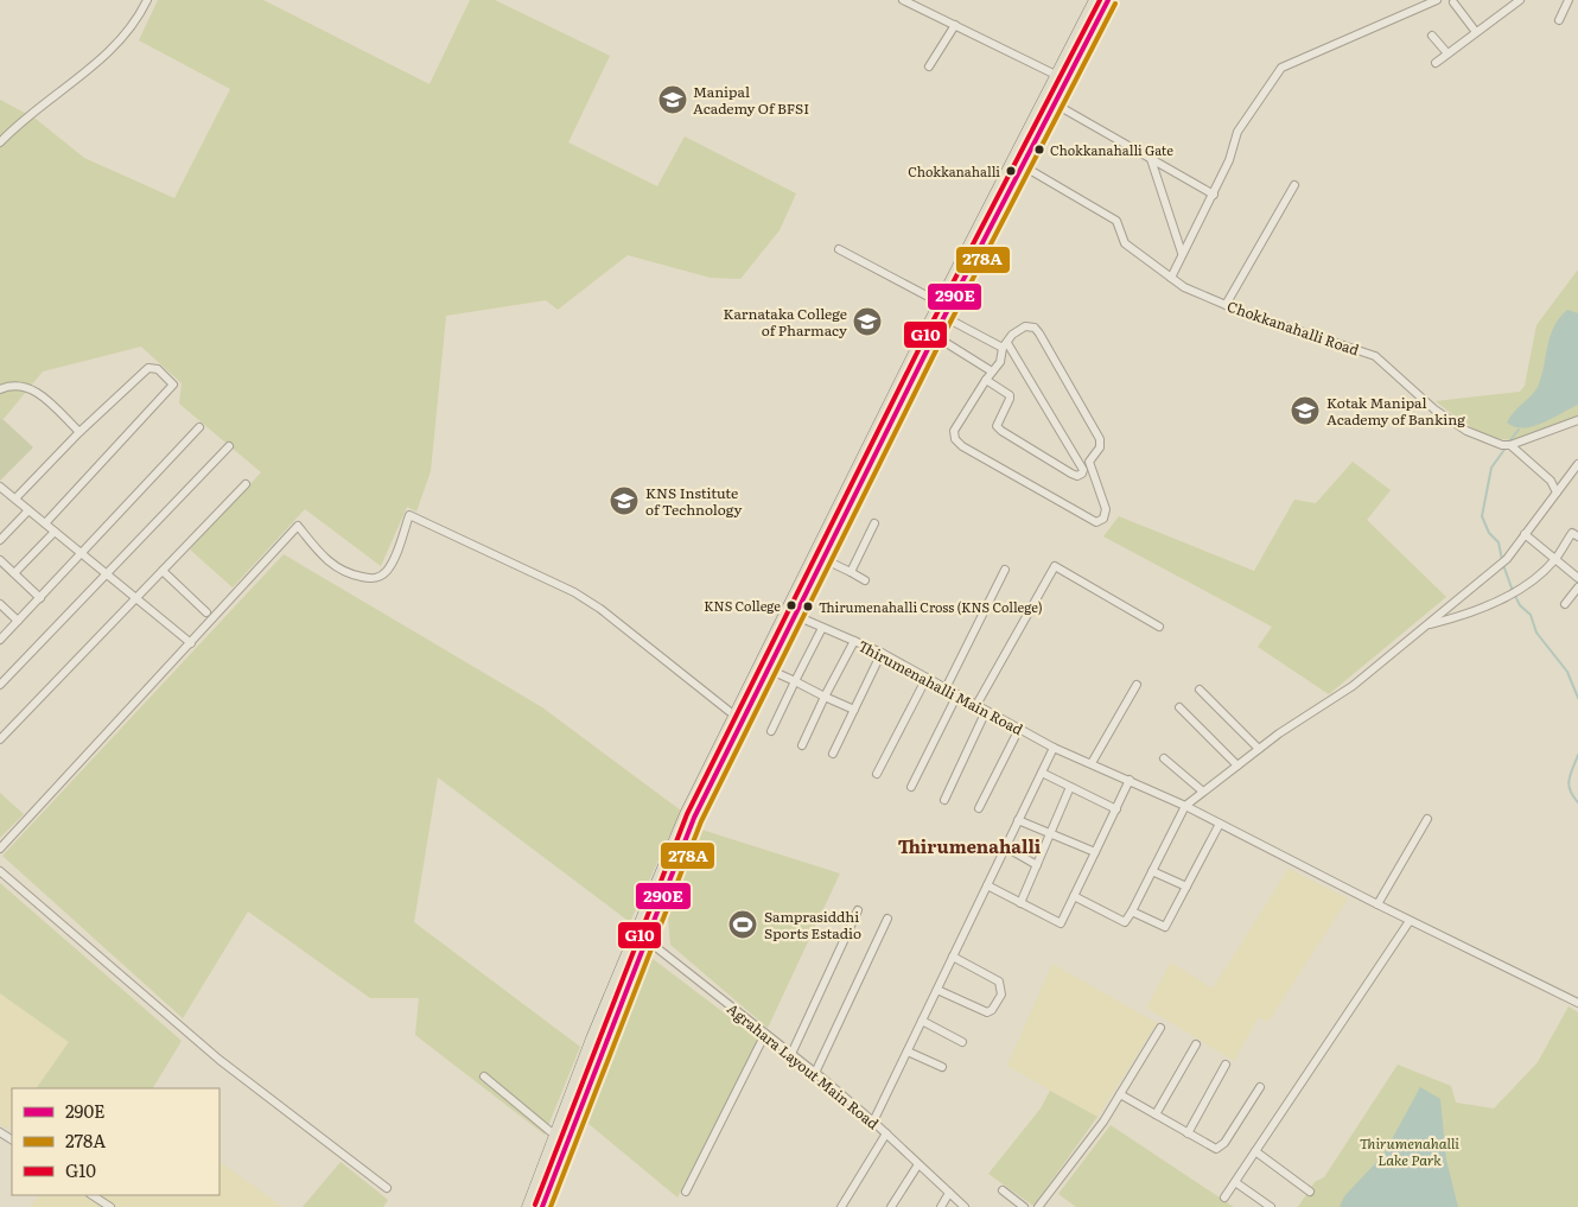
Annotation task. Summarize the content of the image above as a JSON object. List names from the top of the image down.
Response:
{
  "streets": {
    "street": ["Chokkanahalli Road", "Thirumenahalli Main Road", "Agrahara Layout Main Road"]
  },
  "districts": ["Thirumenahalli"],
  "parks": ["Thirumenahalli Lake Park"],
  "places": {
    "school or university": [
      "Manipal Academy Of BFSI",
      "Karnataka College of Pharmacy",
      "Kotak Manipal Academy of Banking",
      "KNS Institute of Technology"
    ],
    "other": [
      "Chokkanahalli Gate",
      "Chokkanahalli",
      "KNS College",
      "Thirumenahalli Cross (KNS College)"
    ],
    "sports": ["Samprasiddhi Sports Estadio"]
  },
  "lines": ["transit line 290E", "transit line G10", "transit line 278A"],
  "legend": ["290E", "278A", "G10"]
}
